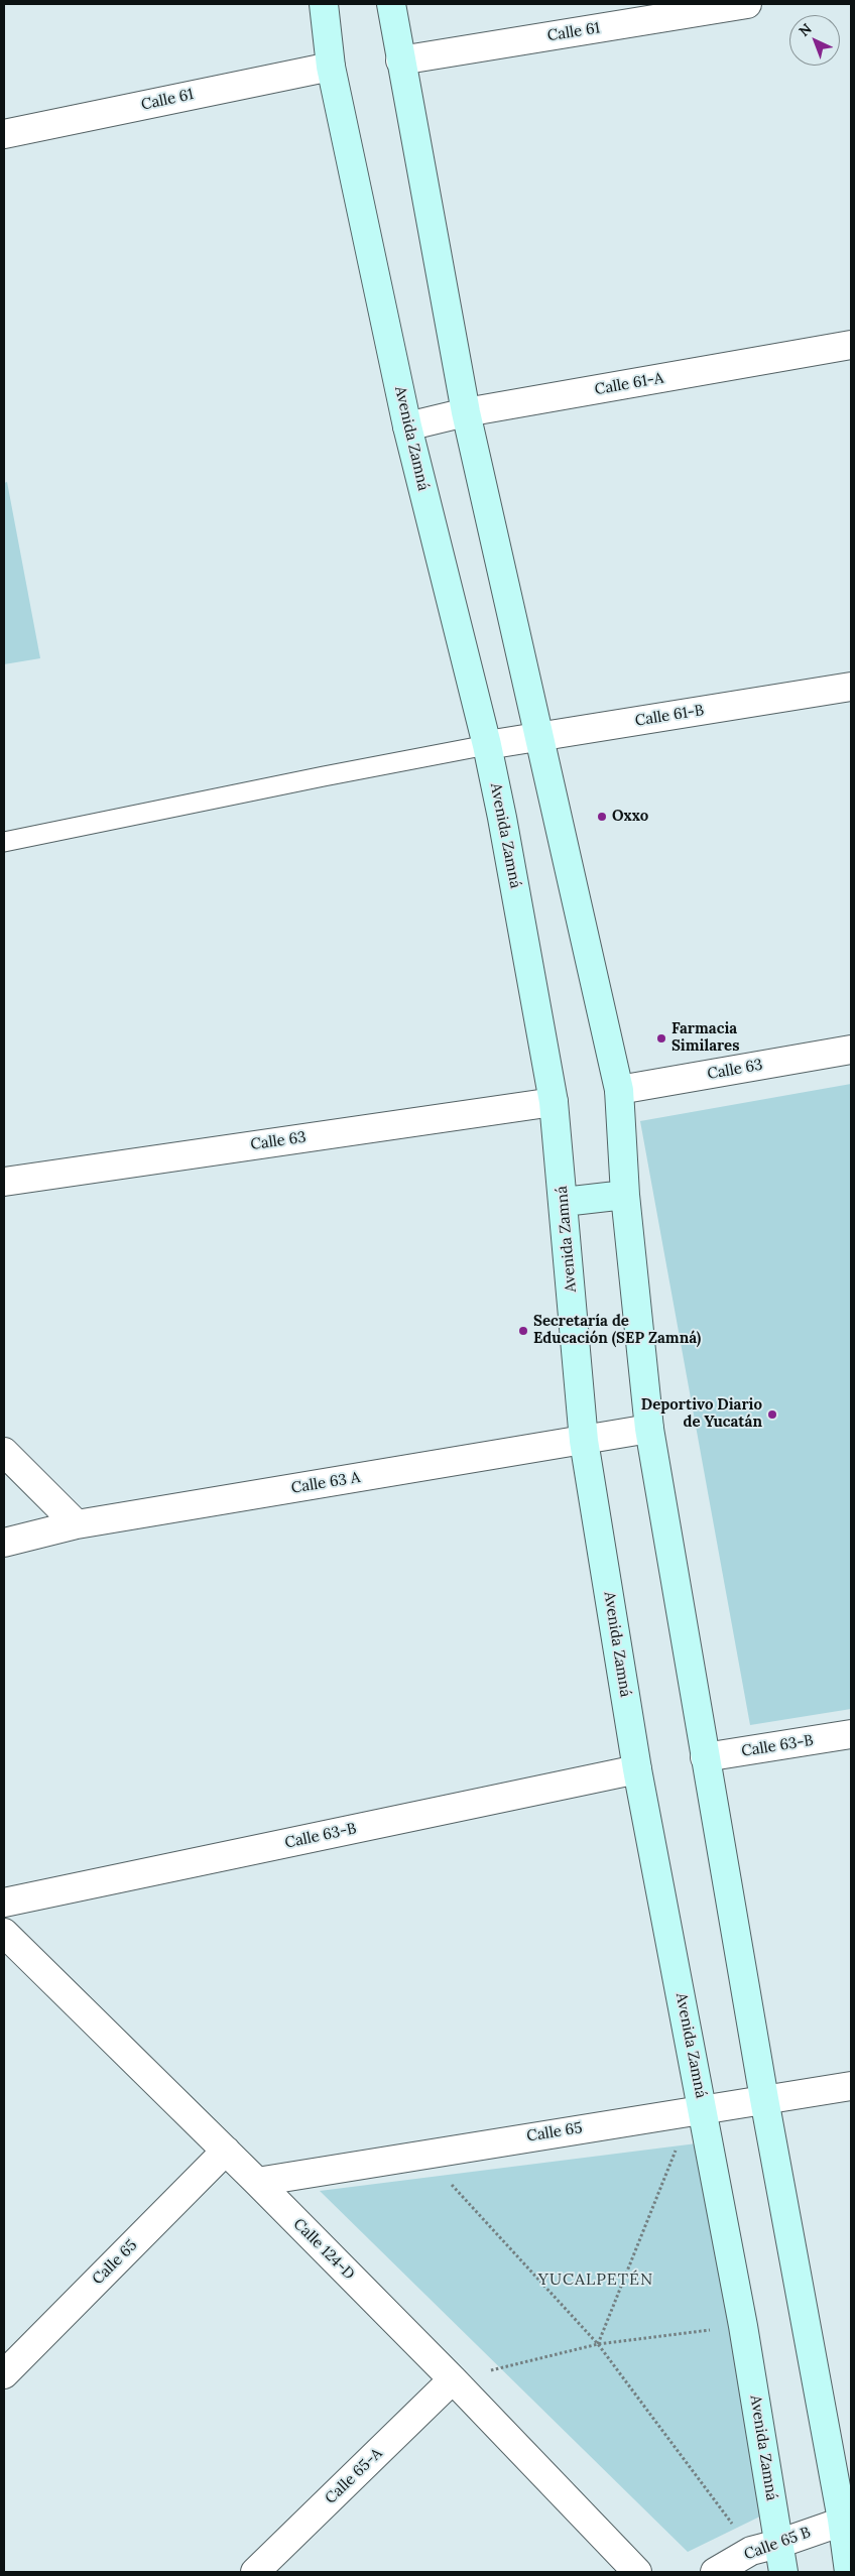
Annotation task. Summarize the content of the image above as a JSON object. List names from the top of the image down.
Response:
{
  "streets": {
    "street": [
      "Calle 61",
      "Calle 61-A",
      "Avenida Zamná",
      "Calle 61-B",
      "Calle 63",
      "Calle 63 A",
      "Calle 63-B",
      "Calle 65",
      "Calle 124-D",
      "Calle 65-A",
      "Calle 65 B"
    ]
  },
  "crossings": [
    ["Calle 61", "Avenida Zamná"],
    ["Calle 61-A", "Avenida Zamná"],
    ["Avenida Zamná", "Calle 61-B"],
    ["Avenida Zamná", "Calle 63"],
    ["Avenida Zamná", "Calle 63 A"],
    ["Avenida Zamná", "Calle 63-B"],
    ["Avenida Zamná", "Calle 65"],
    ["Avenida Zamná", "Calle 65 B"],
    ["Calle 65", "Calle 124-D"],
    ["Calle 124-D", "Calle 65-A"]
  ],
  "districts": ["YUCALPETÉN"],
  "places": [
    "Oxxo",
    "Farmacia Similares",
    "Secretaría de Educación (SEP Zamná)",
    "Deportivo Diario de Yucatán"
  ],
  "north": "top left"
}
